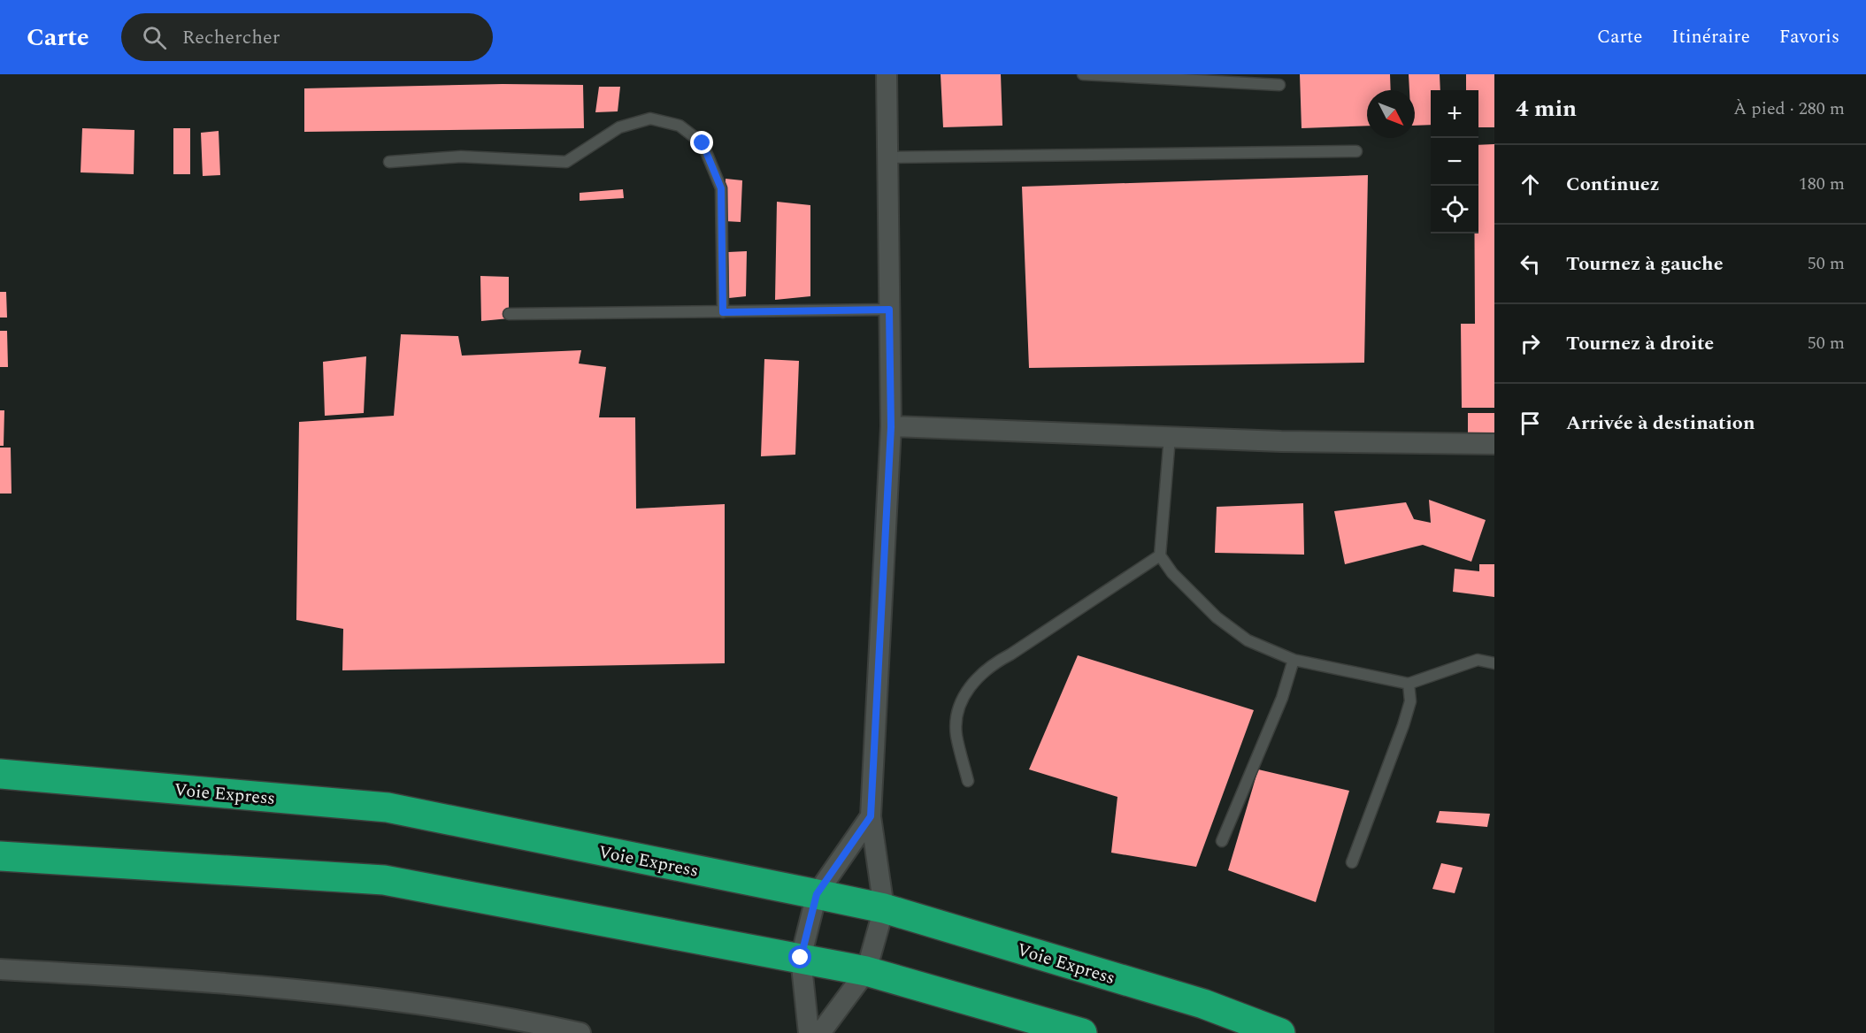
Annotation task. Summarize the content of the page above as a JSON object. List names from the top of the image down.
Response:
{
  "streets": {
    "highway": ["Voie Express"]
  },
  "north": "bottom right",
  "page": {
    "header": "Carte",
    "search": "Rechercher",
    "nav": ["Carte", "Itinéraire", "Favoris"],
    "heading": ["4 min", "À pied · 280 m"],
    "map_buttons": ["+", "−"],
    "list": [
      ["Continuez", "180 m"],
      ["Tournez à gauche", "50 m"],
      ["Tournez à droite", "50 m"],
      "Arrivée à destination"
    ]
  }
}
